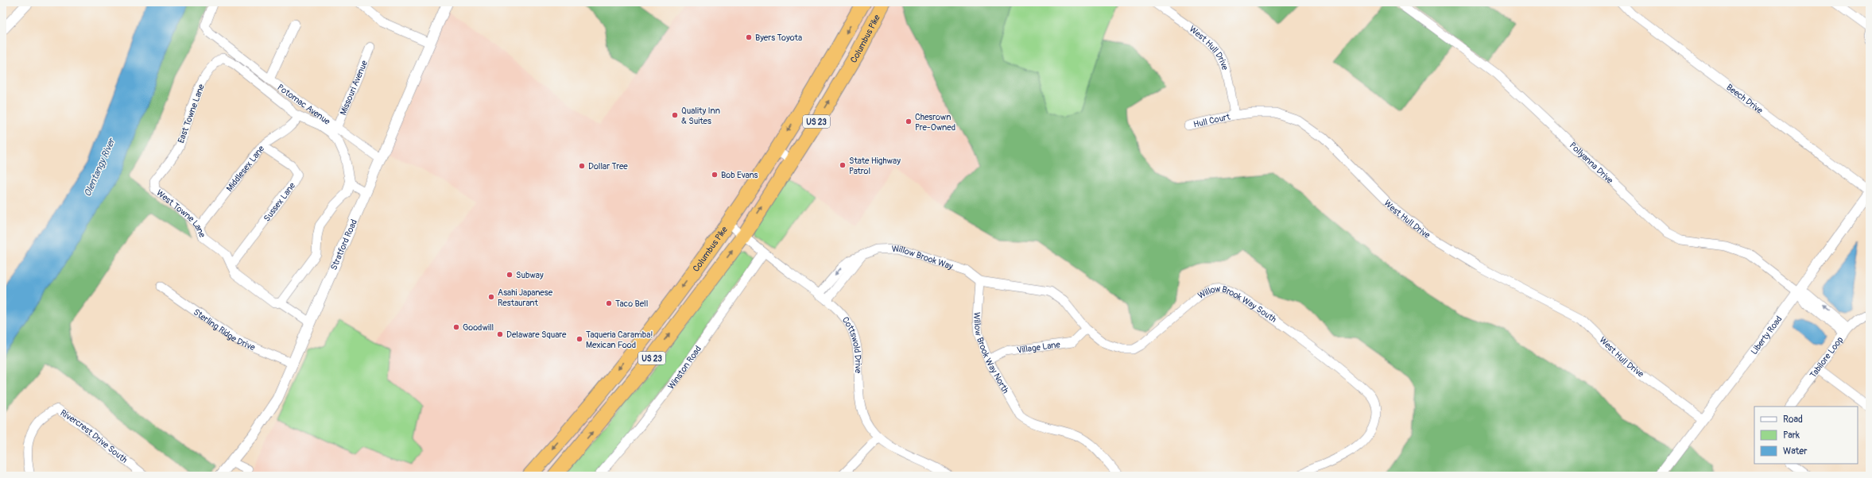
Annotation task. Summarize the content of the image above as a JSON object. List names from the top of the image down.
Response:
{
  "streets": {
    "highway": ["Columbus Pike", "US 23"],
    "street": [
      "West Hull Drive",
      "Missouri Avenue",
      "Beech Drive",
      "Potomac Avenue",
      "East Towne Lane",
      "Hull Court",
      "Pollyanna Drive",
      "Middlesex Lane",
      "Sussex Lane",
      "West Towne Lane",
      "Stratford Road",
      "Willow Brook Way",
      "Willow Brook Way South",
      "Sterling Ridge Drive",
      "Liberty Road",
      "Cottswold Drive",
      "Village Lane",
      "Willow Brook Way North",
      "Tabilore Loop",
      "Winston Road",
      "Rivercrest Drive South"
    ]
  },
  "crossings": [
    ["Columbus Pike", "Cottswold Drive"],
    ["West Hull Drive", "Hull Court"],
    ["West Hull Drive", "Liberty Road"],
    ["Missouri Avenue", "Potomac Avenue"],
    ["Beech Drive", "Liberty Road"],
    ["Potomac Avenue", "Stratford Road"],
    ["East Towne Lane", "Middlesex Lane"],
    ["East Towne Lane", "West Towne Lane"],
    ["Pollyanna Drive", "Liberty Road"],
    ["Pollyanna Drive", "Tabilore Loop"],
    ["Middlesex Lane", "Sussex Lane"],
    ["Middlesex Lane", "West Towne Lane"],
    ["Sussex Lane", "West Towne Lane"],
    ["West Towne Lane", "Stratford Road"],
    ["Stratford Road", "Sterling Ridge Drive"],
    ["Willow Brook Way", "Willow Brook Way South"],
    ["Willow Brook Way", "Cottswold Drive"],
    ["Willow Brook Way", "Willow Brook Way North"],
    ["Willow Brook Way South", "Village Lane"],
    ["Willow Brook Way South", "Willow Brook Way North"],
    ["Cottswold Drive", "Winston Road"],
    ["Village Lane", "Willow Brook Way North"]
  ],
  "water": ["Olentangy River"],
  "places": [
    "Byers Toyota",
    "Quality Inn & Suites",
    "Chesrown Pre-Owned",
    "State Highway Patrol",
    "Dollar Tree",
    "Bob Evans",
    "Subway",
    "Asahi Japanese Restaurant",
    "Taco Bell",
    "Goodwill",
    "Delaware Square",
    "Taqueria Caramba! Mexican Food"
  ],
  "legend": ["Road", "Park", "Water"]
}
